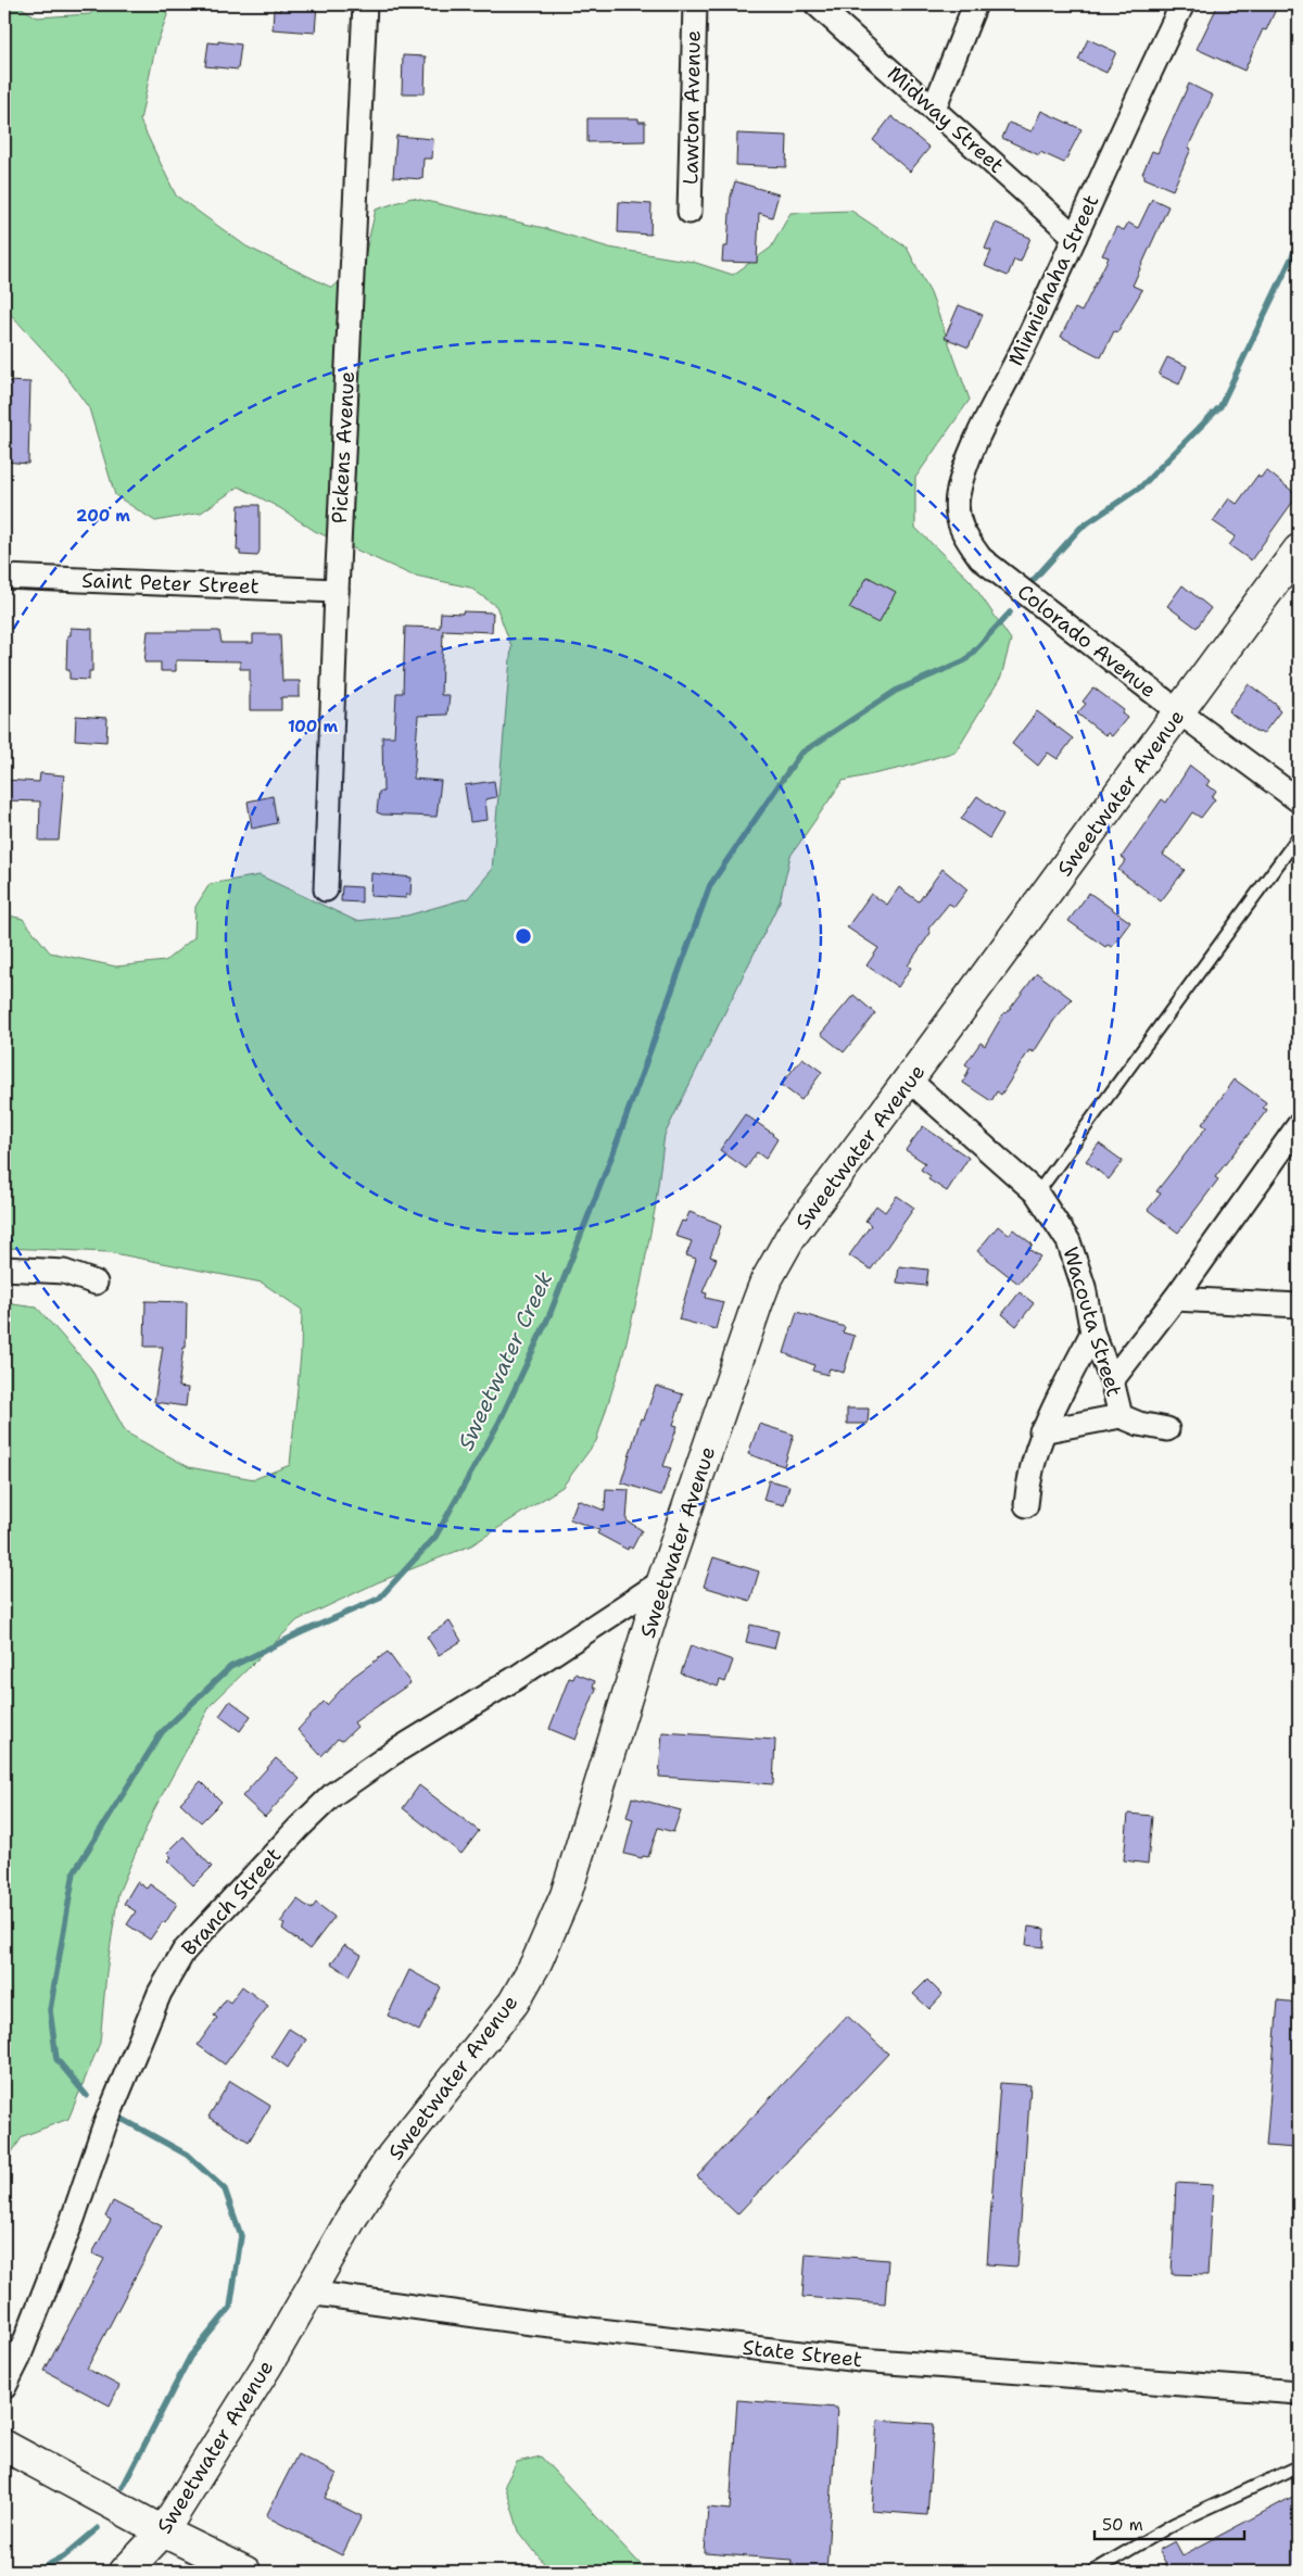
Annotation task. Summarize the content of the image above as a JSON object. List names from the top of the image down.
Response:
{
  "streets": {
    "street": [
      "Lawton Avenue",
      "Midway Street",
      "Minniehaha Street",
      "Pickens Avenue",
      "Saint Peter Street",
      "Colorado Avenue",
      "Sweetwater Avenue",
      "Wacouta Street",
      "Branch Street",
      "State Street"
    ]
  },
  "crossings": [
    ["Midway Street", "Minniehaha Street"],
    ["Minniehaha Street", "Colorado Avenue"],
    ["Pickens Avenue", "Saint Peter Street"],
    ["Colorado Avenue", "Sweetwater Avenue"],
    ["Sweetwater Avenue", "Wacouta Street"],
    ["Sweetwater Avenue", "Branch Street"],
    ["Sweetwater Avenue", "State Street"]
  ],
  "water": ["Sweetwater Creek"],
  "scale_bar": "50 m",
  "rings": ["200 m", "100 m"]
}
